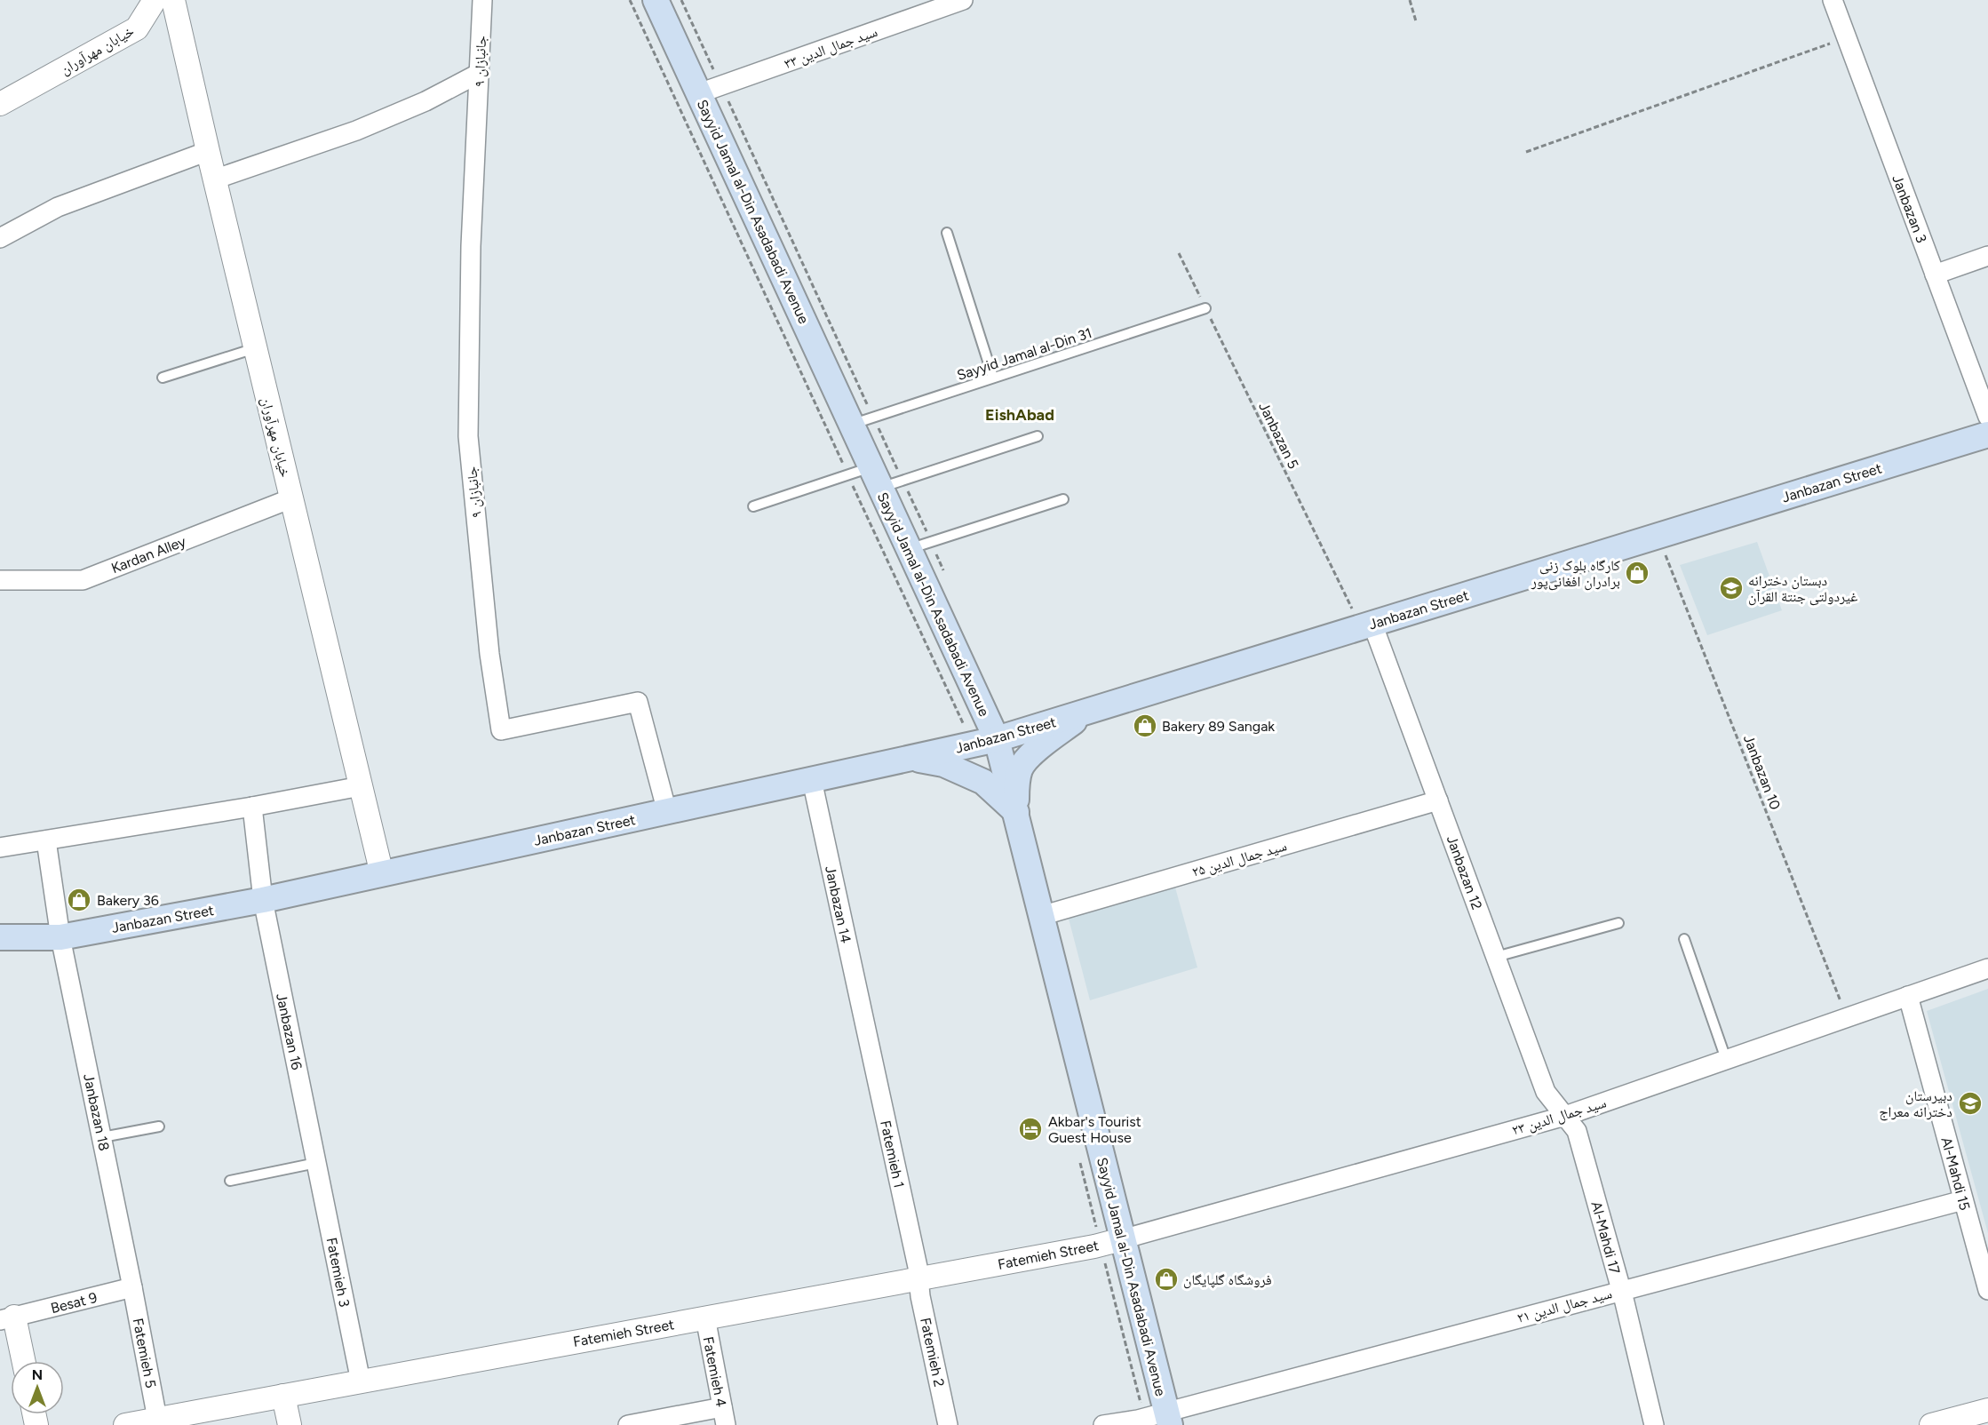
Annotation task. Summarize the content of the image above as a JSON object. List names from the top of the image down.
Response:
{
  "streets": {
    "main road": ["Sayyid Jamal al-Din Asadabadi Avenue", "Janbazan Street"],
    "street": [
      "سید جمال الدین ۳۳",
      "خیابان مهرآوران",
      "جانبازان ۹",
      "Janbazan 3",
      "Kardan Alley",
      "سید جمال الدین ۲۵",
      "Janbazan 12",
      "Janbazan 14",
      "Janbazan 16",
      "Janbazan 18",
      "سید جمال الدین ۲۳",
      "Fatemieh 1",
      "Al-Mahdi 15",
      "Al-Mahdi 17",
      "Fatemieh Street",
      "Fatemieh 3",
      "Besat 9",
      "سید جمال الدین ۲۱",
      "Fatemieh 2",
      "Fatemieh 5",
      "Fatemieh 4"
    ],
    "lane": ["Sayyid Jamal al-Din 31"],
    "path": ["Janbazan 5", "Janbazan 10"]
  },
  "crossings": [
    ["سید جمال الدین ۳۳", "Sayyid Jamal al-Din Asadabadi Avenue"],
    ["خیابان مهرآوران", "Janbazan Street"],
    ["خیابان مهرآوران", "Kardan Alley"],
    ["جانبازان ۹", "Janbazan Street"],
    ["Sayyid Jamal al-Din Asadabadi Avenue", "Sayyid Jamal al-Din 31"],
    ["Sayyid Jamal al-Din Asadabadi Avenue", "Janbazan Street"],
    ["Sayyid Jamal al-Din Asadabadi Avenue", "سید جمال الدین ۲۵"],
    ["Sayyid Jamal al-Din Asadabadi Avenue", "سید جمال الدین ۲۳"],
    ["Sayyid Jamal al-Din Asadabadi Avenue", "Fatemieh Street"],
    ["Sayyid Jamal al-Din Asadabadi Avenue", "سید جمال الدین ۲۱"],
    ["Sayyid Jamal al-Din 31", "Janbazan 5"],
    ["Janbazan 5", "Janbazan Street"],
    ["Janbazan 5", "Janbazan 12"],
    ["Janbazan Street", "Janbazan 10"],
    ["Janbazan Street", "Janbazan 12"],
    ["Janbazan Street", "Janbazan 14"],
    ["Janbazan Street", "Janbazan 16"],
    ["Janbazan Street", "Janbazan 18"],
    ["Janbazan 10", "سید جمال الدین ۲۳"],
    ["سید جمال الدین ۲۵", "Janbazan 12"],
    ["Janbazan 12", "سید جمال الدین ۲۳"],
    ["Janbazan 12", "Al-Mahdi 17"],
    ["Janbazan 14", "Fatemieh 1"],
    ["Janbazan 16", "Fatemieh 3"],
    ["Janbazan 18", "Besat 9"],
    ["Janbazan 18", "Fatemieh 5"],
    ["سید جمال الدین ۲۳", "Al-Mahdi 15"],
    ["سید جمال الدین ۲۳", "Al-Mahdi 17"],
    ["سید جمال الدین ۲۳", "Fatemieh Street"],
    ["Fatemieh 1", "Fatemieh Street"],
    ["Fatemieh 1", "Fatemieh 2"],
    ["Al-Mahdi 15", "سید جمال الدین ۲۱"],
    ["Al-Mahdi 17", "سید جمال الدین ۲۱"],
    ["Fatemieh Street", "Fatemieh 3"],
    ["Fatemieh Street", "Fatemieh 2"],
    ["Fatemieh Street", "Fatemieh 5"],
    ["Fatemieh Street", "Fatemieh 4"],
    ["Besat 9", "Fatemieh 5"]
  ],
  "districts": ["EishAbad"],
  "places": {
    "shop": [
      "کارگاه بلوک زنی برادران افغانی‌پور",
      "Bakery 89 Sangak",
      "Bakery 36",
      "فروشگاه گلپایگان"
    ],
    "school or university": ["دبستان دخترانه غیردولتی جنتة القرآن", "دبیرستان دخترانه معراج"],
    "hotel": ["Akbar's Tourist Guest House"]
  },
  "north": "top"
}
